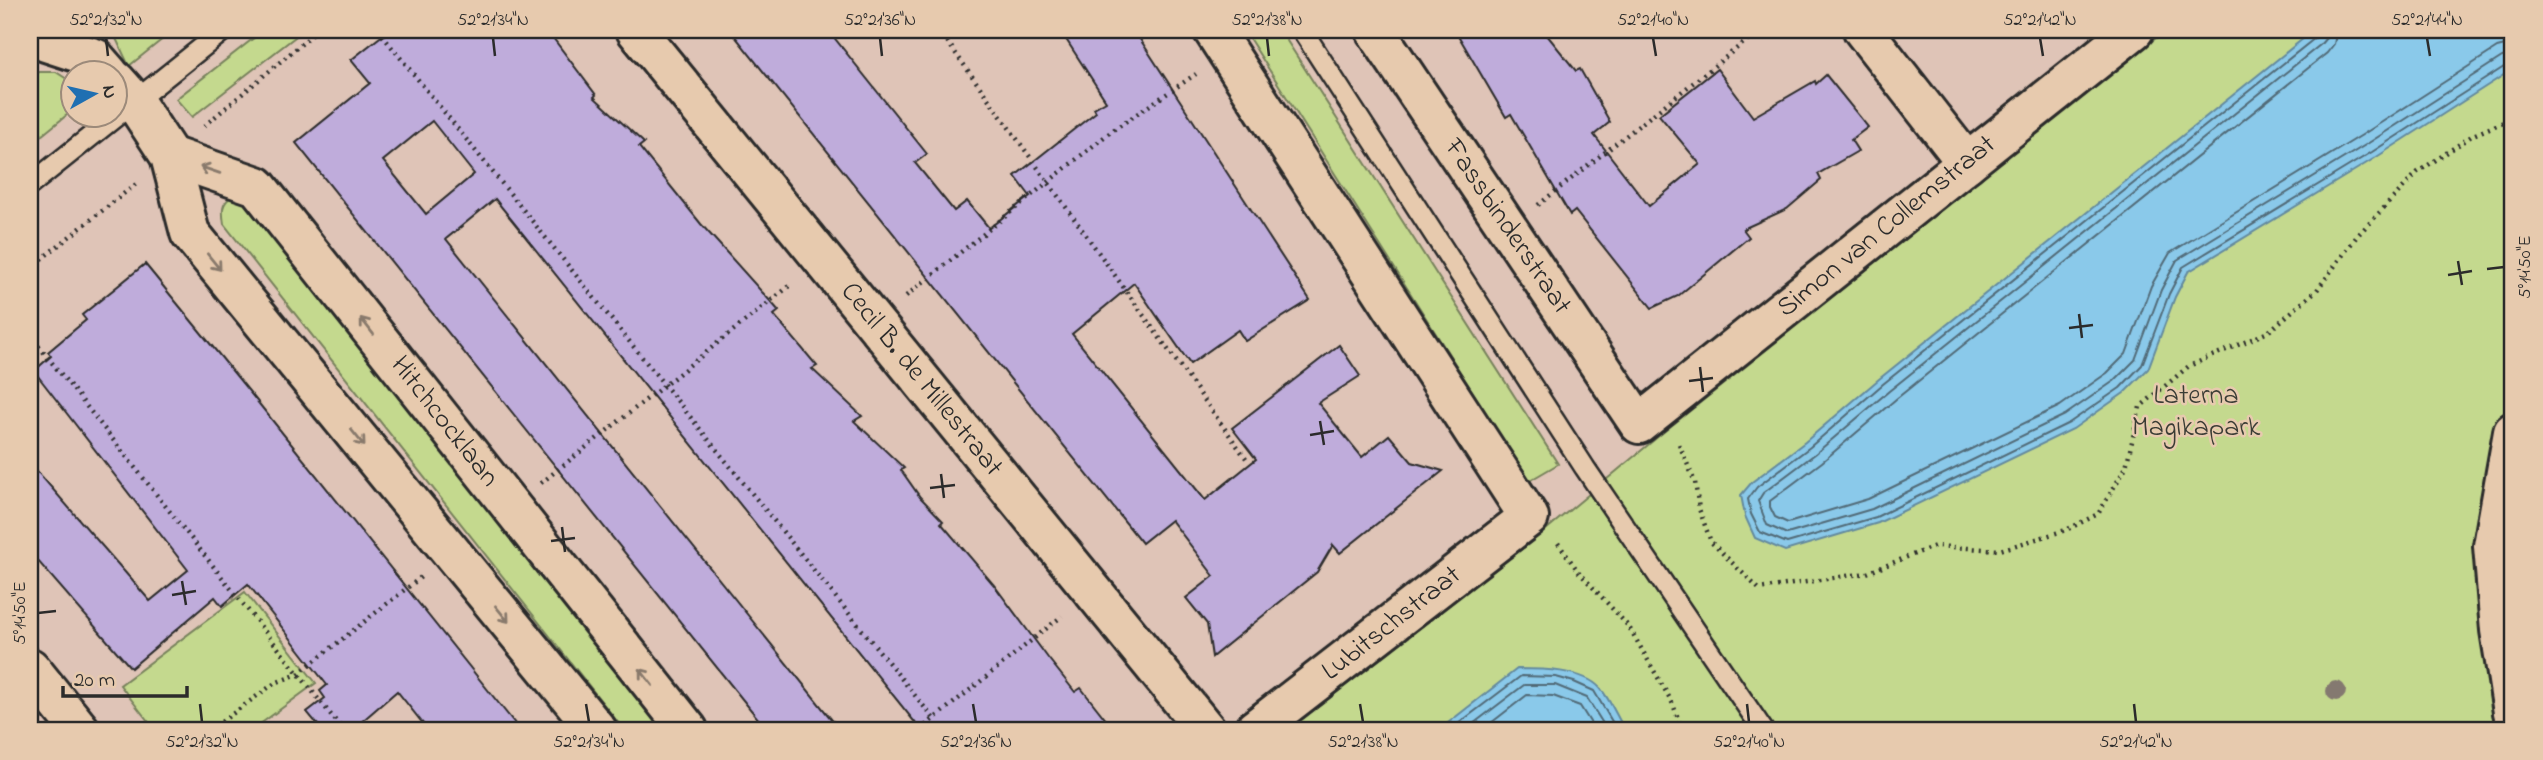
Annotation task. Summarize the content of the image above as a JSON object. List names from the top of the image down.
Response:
{
  "streets": {
    "street": [
      "Fassbinderstraat",
      "Simon van Collemstraat",
      "Cecil B. de Millestraat",
      "Hitchcocklaan",
      "Lubitschstraat"
    ]
  },
  "crossings": [
    ["Fassbinderstraat", "Simon van Collemstraat"]
  ],
  "parks": ["Laterna Magikapark"],
  "scale_bar": "20 m",
  "north": "right",
  "coordinates": [
    "52°21'32\"N",
    "52°21'34\"N",
    "52°21'36\"N",
    "52°21'38\"N",
    "52°21'40\"N",
    "52°21'42\"N",
    "52°21'44\"N",
    "5°14'50\"E"
  ]
}
